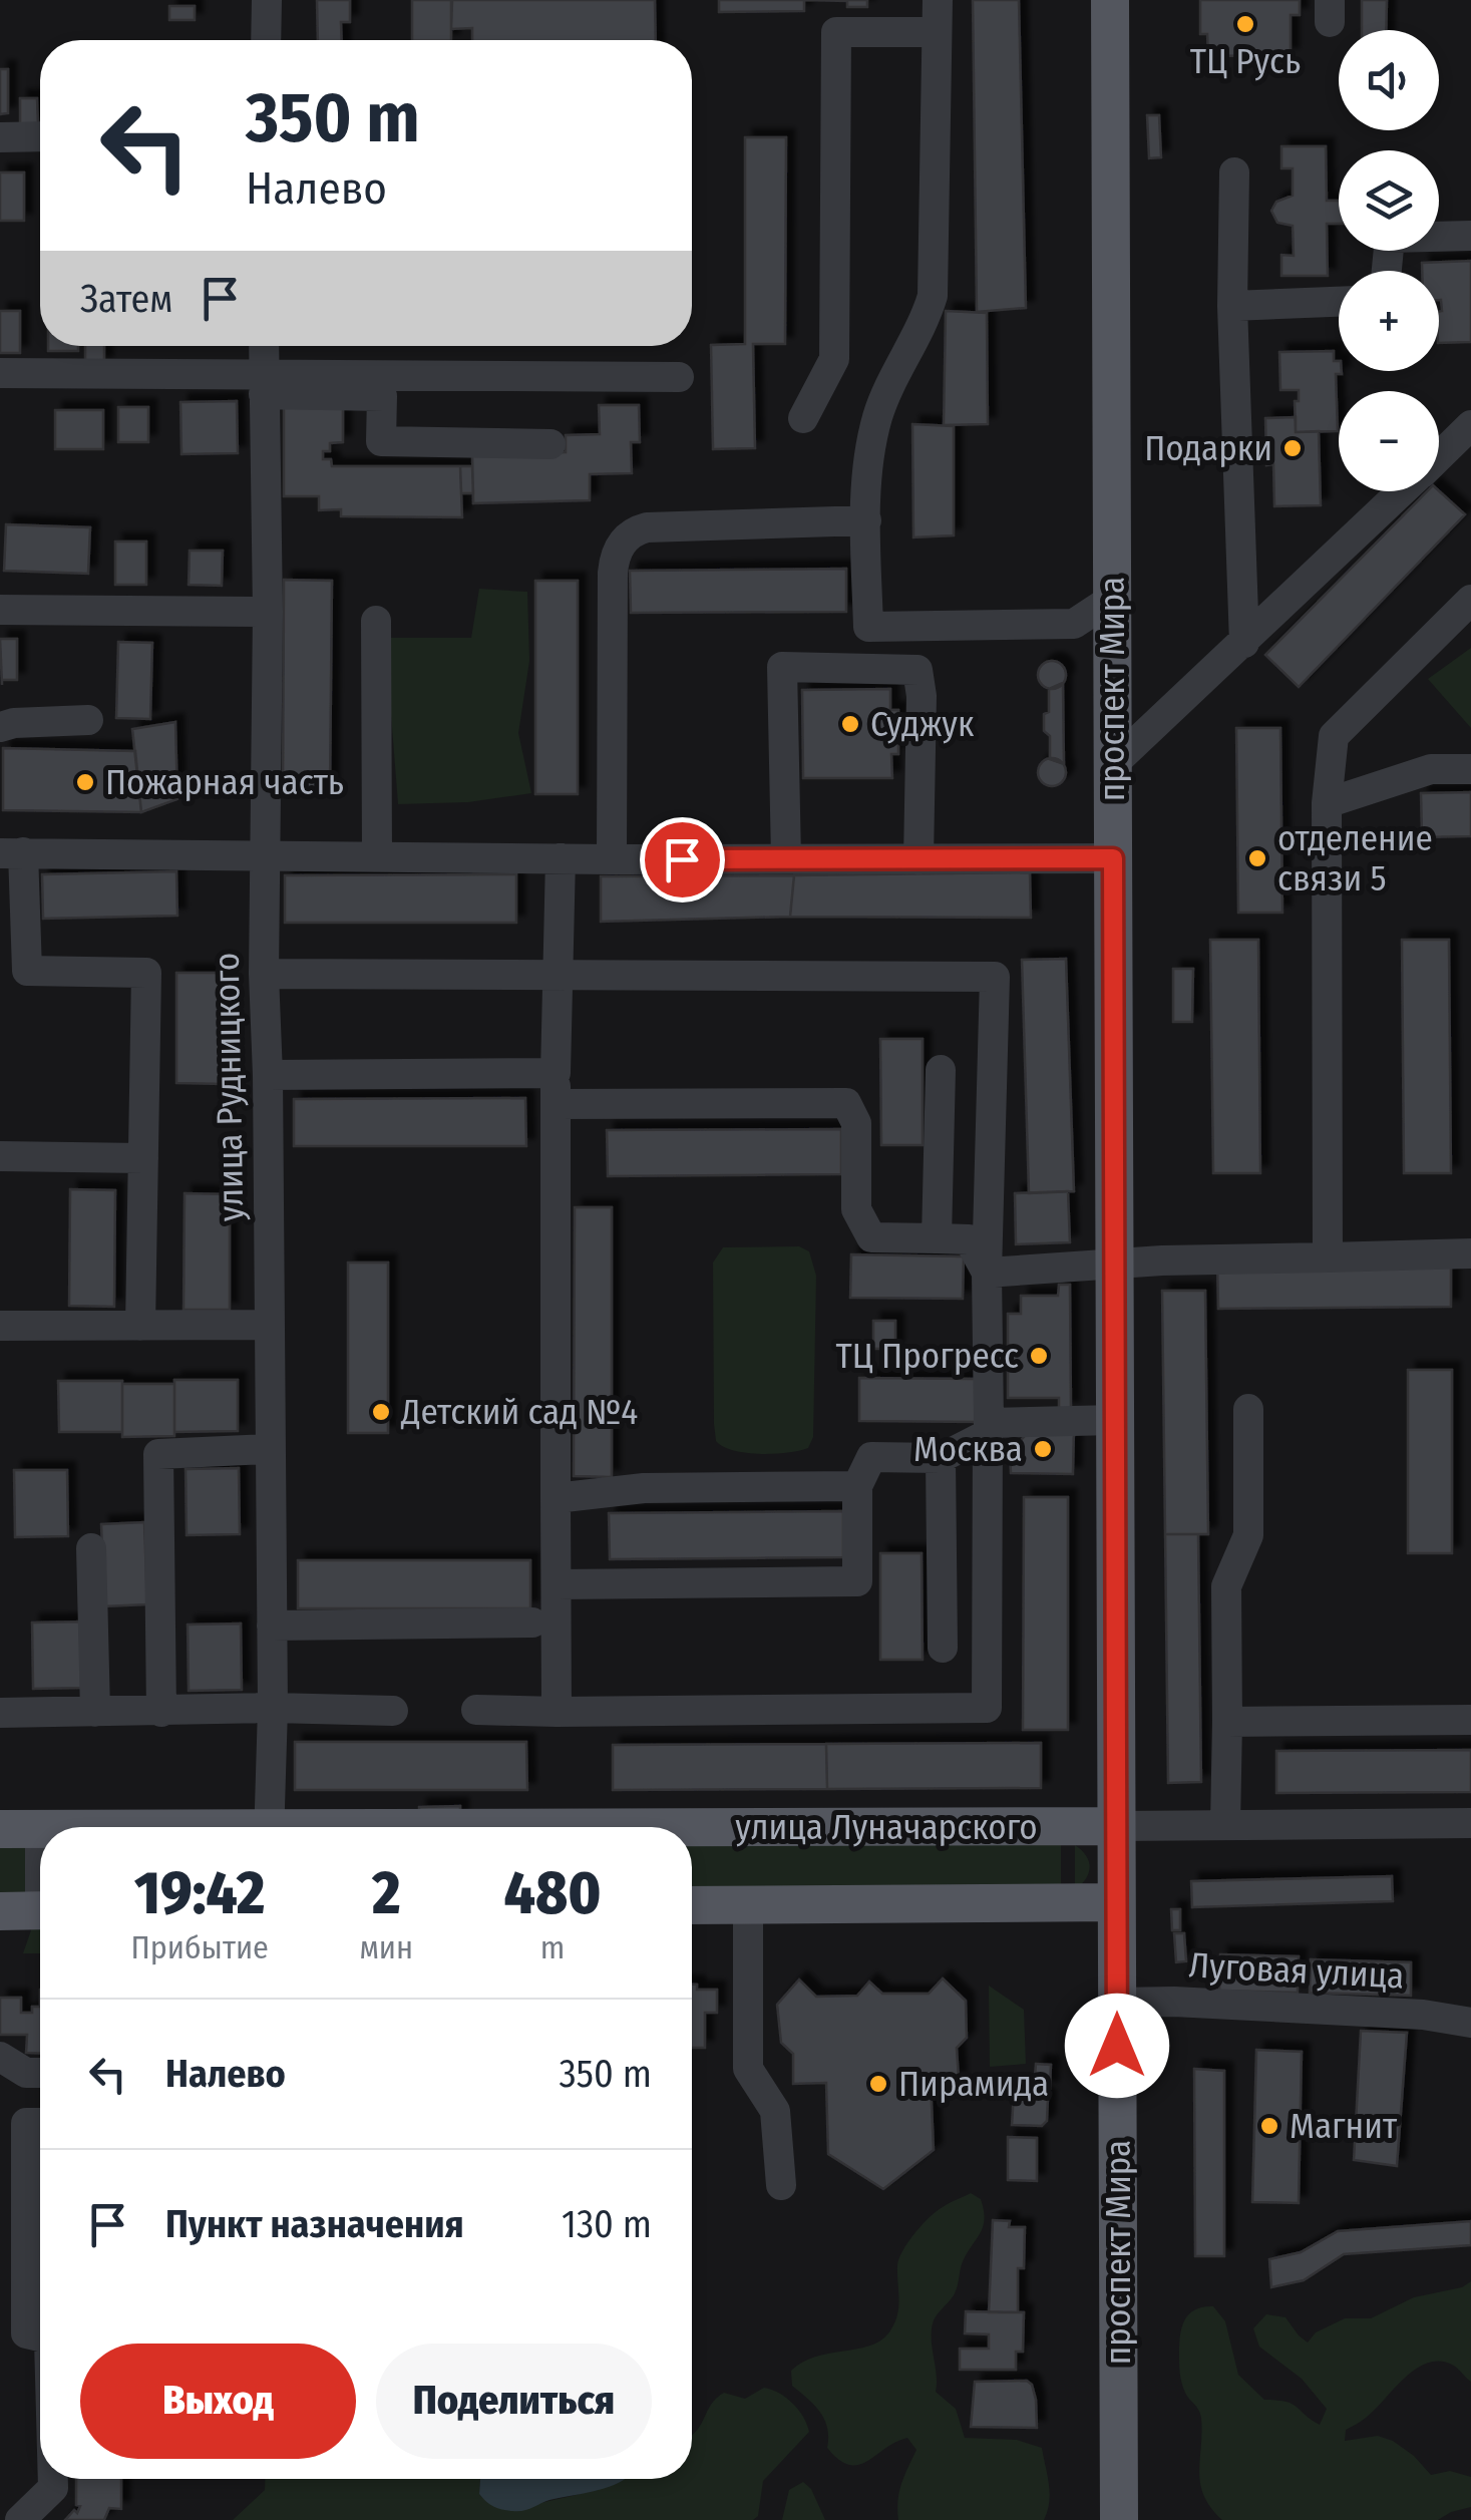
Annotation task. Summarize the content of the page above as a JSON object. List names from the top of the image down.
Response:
{
  "streets": {
    "main road": ["проспект Мира", "улица Луначарского"],
    "street": ["улица Рудницкого", "Луговая улица"]
  },
  "crossings": [
    ["проспект Мира", "улица Луначарского"],
    ["проспект Мира", "Луговая улица"]
  ],
  "places": [
    "ТЦ Русь",
    "Подарки",
    "Суджук",
    "Пожарная часть",
    "отделение связи 5",
    "ТЦ Прогресс",
    "Детский сад №4",
    "Москва",
    "Пирамида",
    "Магнит"
  ],
  "page": {
    "map_buttons": ["+", "−"],
    "turn": ["350 m", "Налево"],
    "then": "Затем",
    "eta": [
      "19:42",
      "Прибытие",
      "2",
      "мин",
      "480",
      "m"
    ],
    "list": [
      {
        "name": "Налево",
        "value": "350 m"
      },
      {
        "name": "Пункт назначения",
        "value": "130 m"
      }
    ],
    "buttons": ["Выход", "Поделиться"]
  }
}
